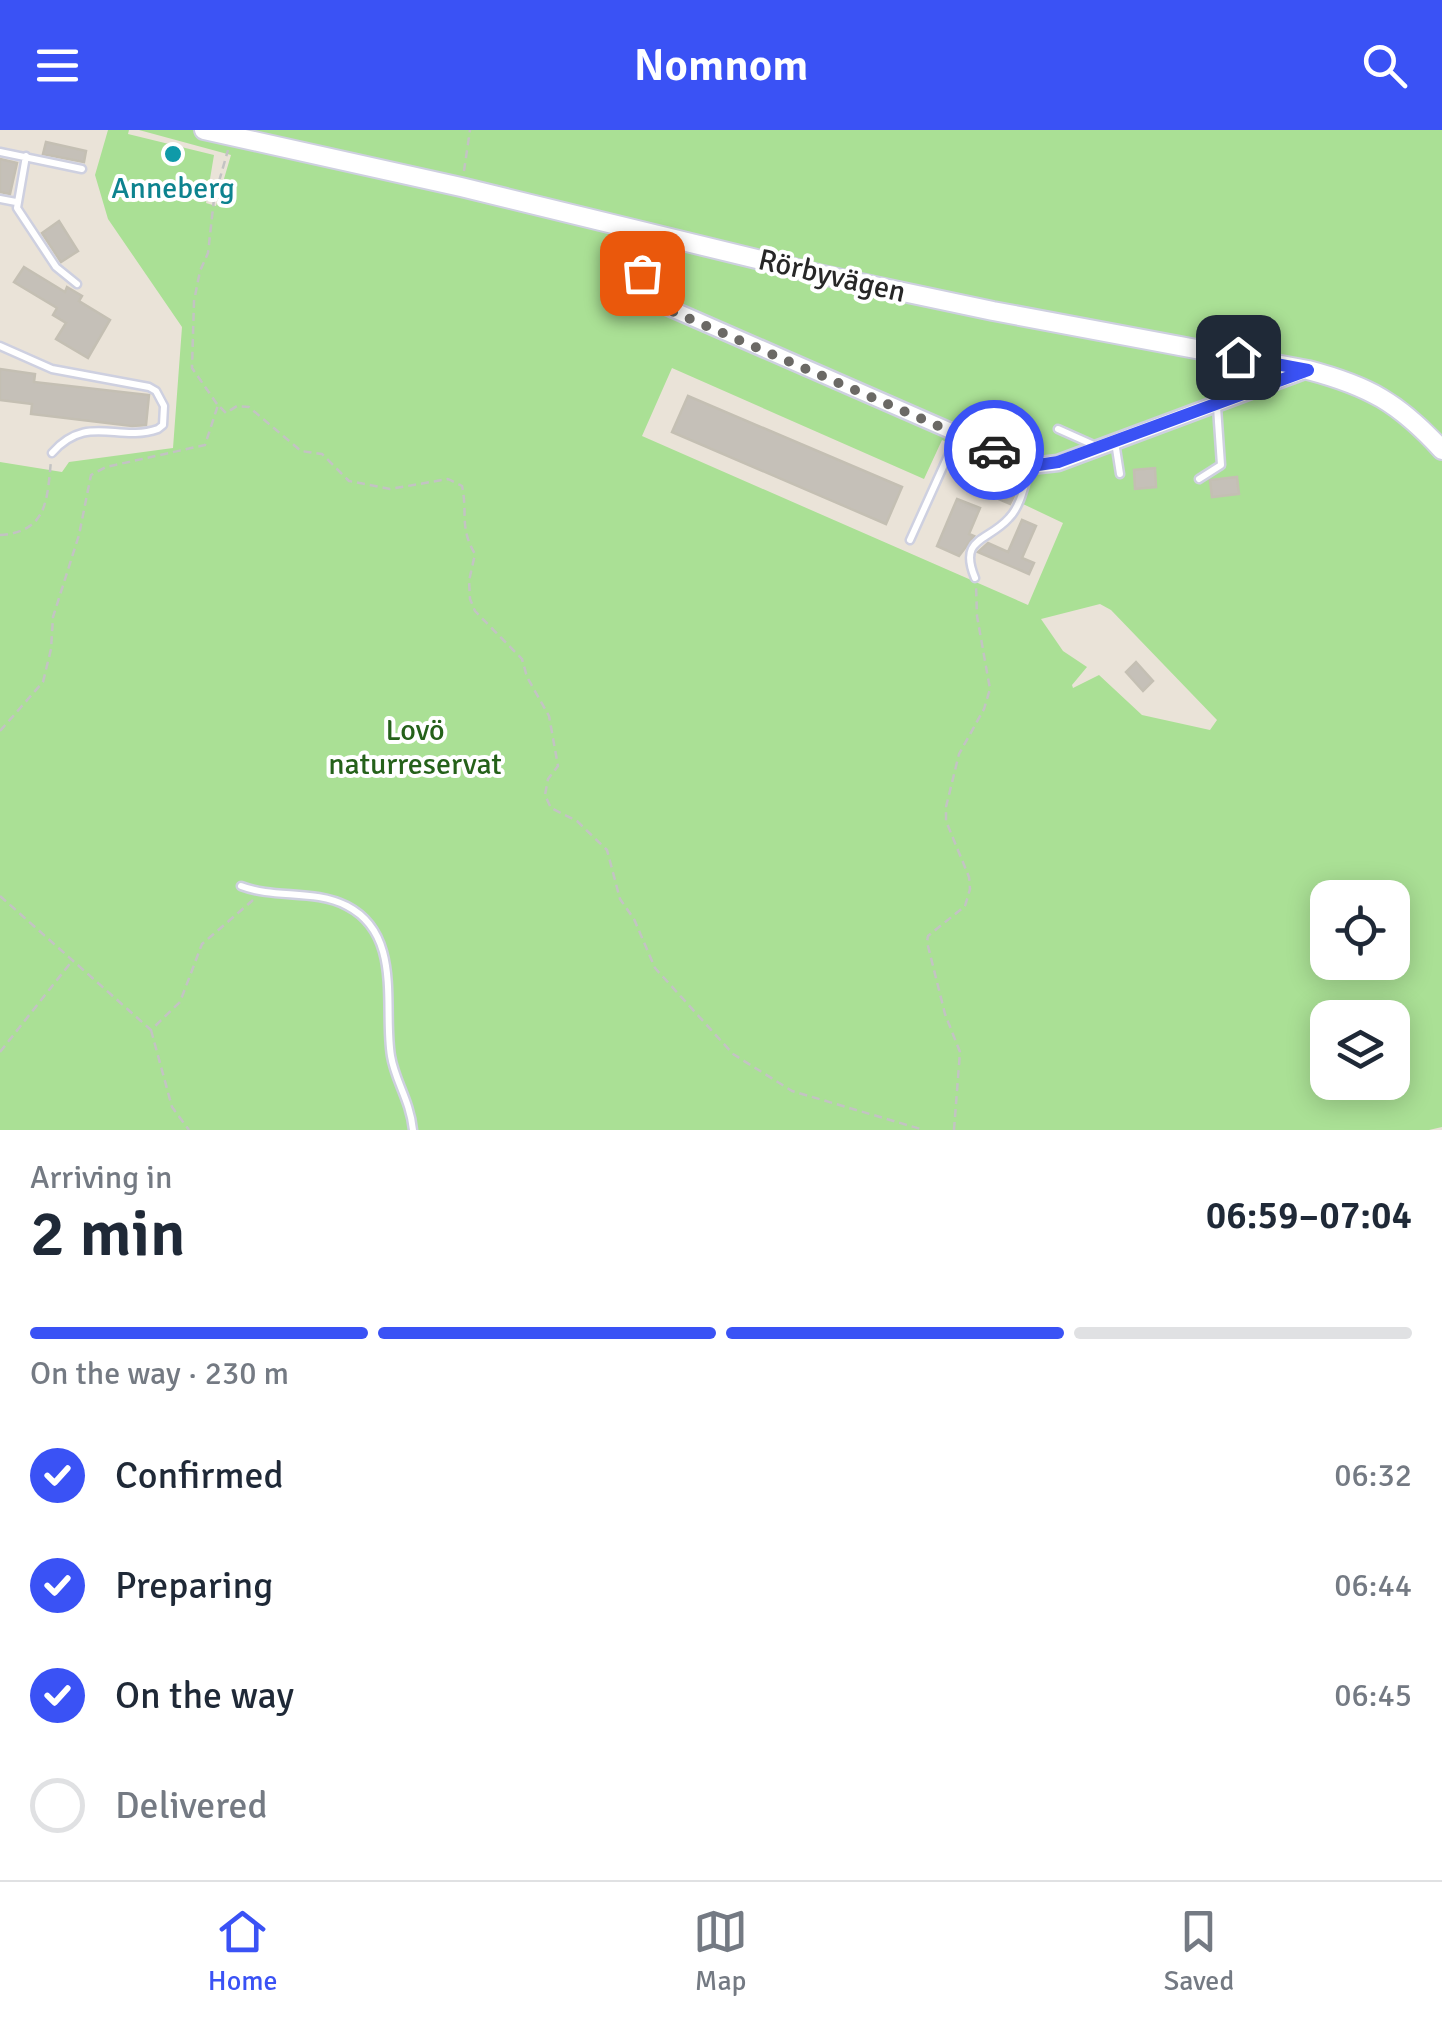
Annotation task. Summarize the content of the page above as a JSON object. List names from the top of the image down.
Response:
{
  "streets": {
    "street": ["Rörbyvägen"]
  },
  "parks": ["Lovö naturreservat"],
  "places": ["Anneberg"],
  "page": {
    "header": "Nomnom",
    "heading": ["2 min", "Arriving in", "06:59–07:04"],
    "bar": "On the way · 230 m",
    "list": [
      ["Confirmed", "06:32"],
      ["Preparing", "06:44"],
      ["On the way", "06:45"],
      "Delivered"
    ],
    "tabs": ["Home", "Map", "Saved"]
  }
}
